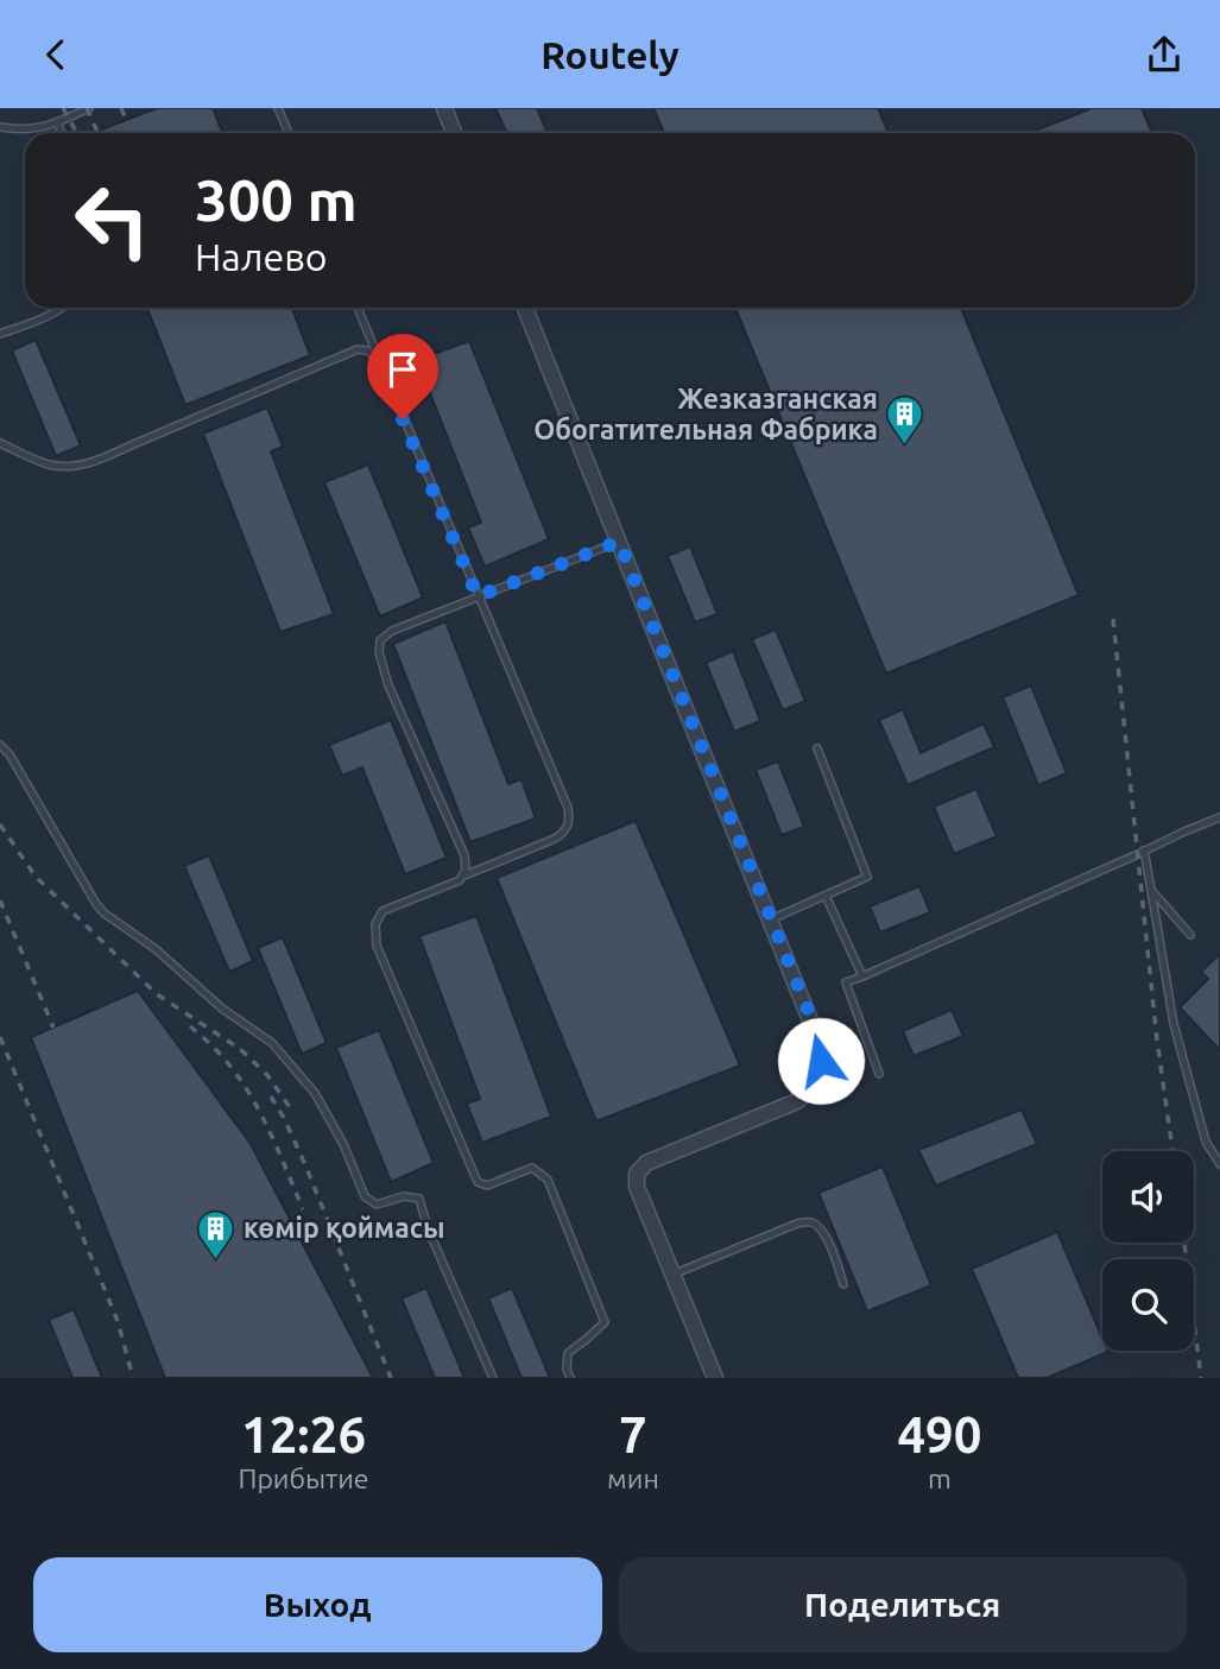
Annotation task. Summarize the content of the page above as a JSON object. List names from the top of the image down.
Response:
{
  "places": {
    "building": ["Жезказганская Обогатительная Фабрика", "көмір қоймасы"]
  },
  "page": {
    "header": "Routely",
    "turn": ["300 m", "Налево"],
    "eta": [
      "12:26",
      "Прибытие",
      "7",
      "мин",
      "490",
      "m"
    ],
    "buttons": ["Выход", "Поделиться"]
  }
}
